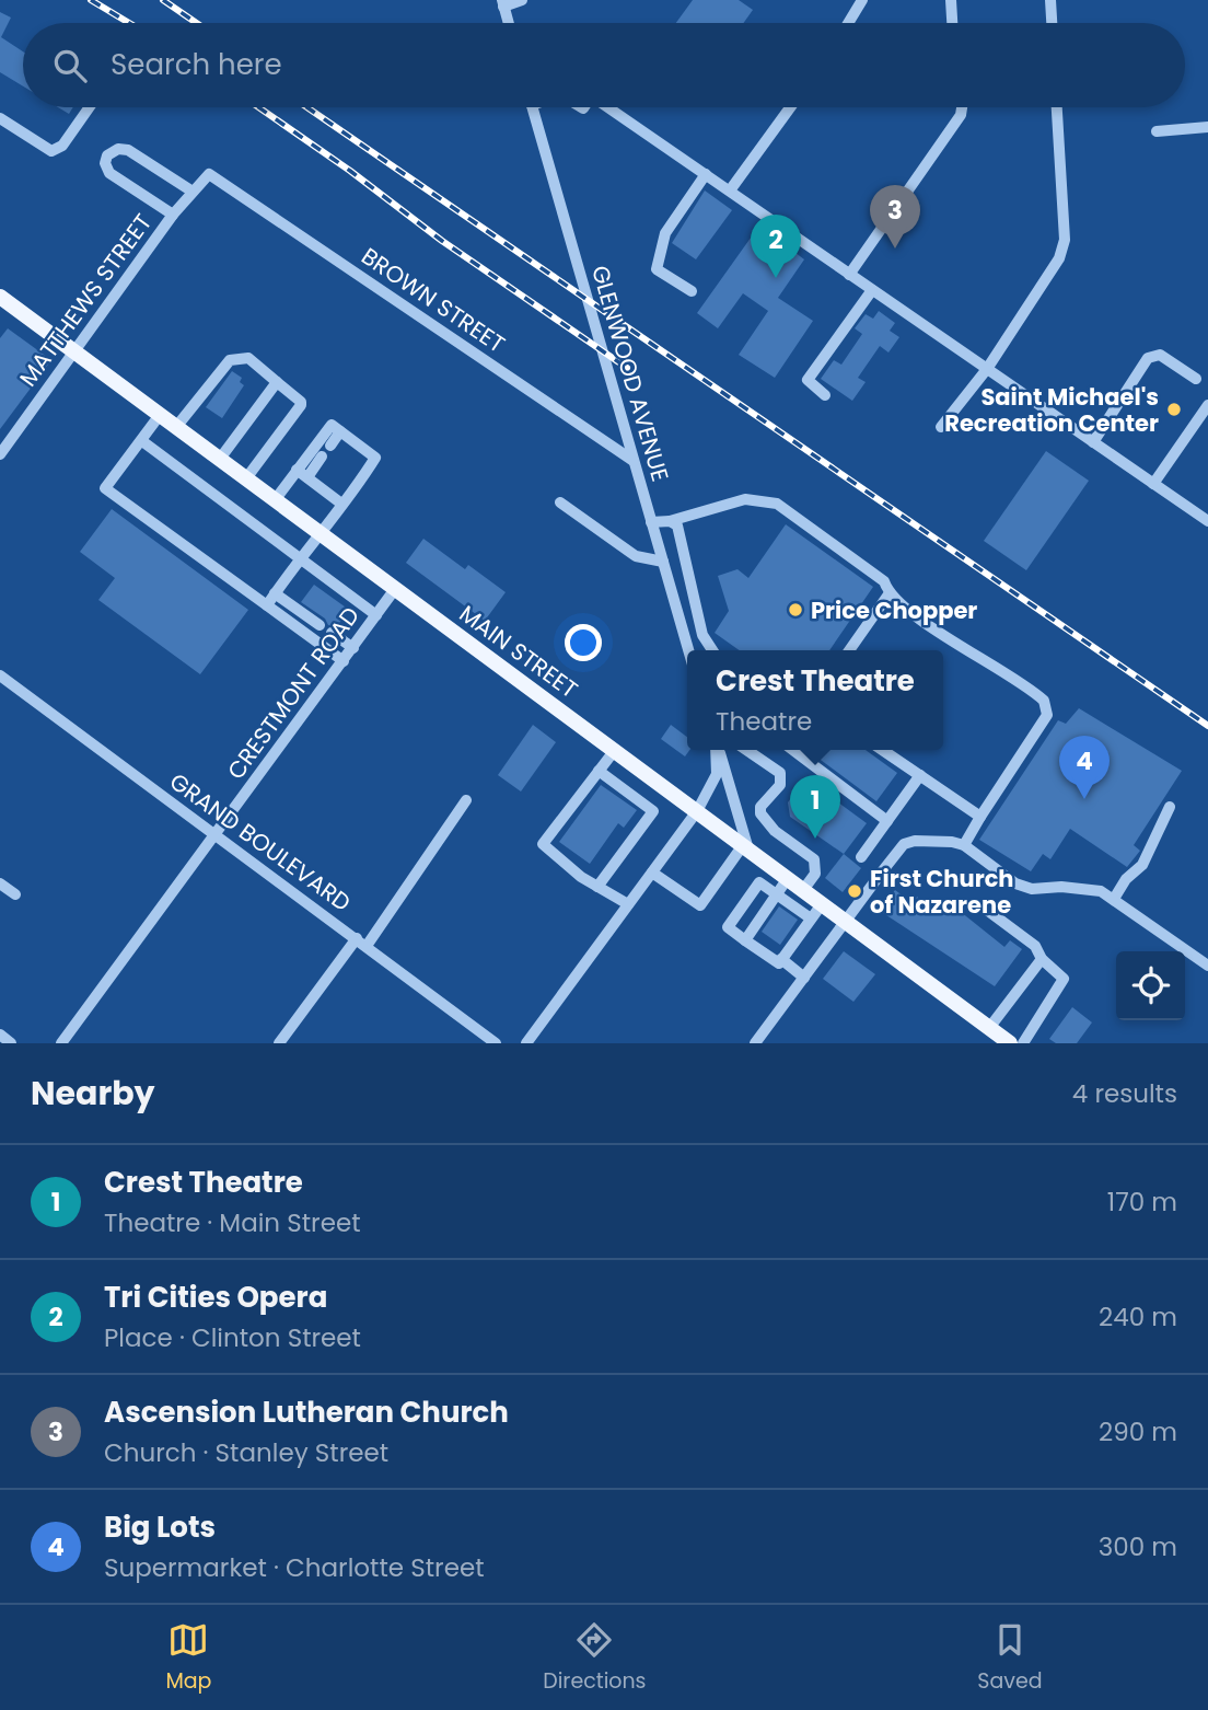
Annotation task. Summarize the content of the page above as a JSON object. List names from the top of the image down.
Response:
{
  "streets": {
    "main road": ["MAIN STREET"],
    "street": [
      "MATTHEWS STREET",
      "BROWN STREET",
      "GLENWOOD AVENUE",
      "CRESTMONT ROAD",
      "GRAND BOULEVARD"
    ]
  },
  "crossings": [
    ["MATTHEWS STREET", "BROWN STREET"],
    ["MATTHEWS STREET", "MAIN STREET"],
    ["BROWN STREET", "GLENWOOD AVENUE"],
    ["MAIN STREET", "CRESTMONT ROAD"],
    ["CRESTMONT ROAD", "GRAND BOULEVARD"]
  ],
  "places": ["Saint Michael's Recreation Center", "Price Chopper", "First Church of Nazarene"],
  "page": {
    "search": "Search here",
    "pins": [
      "3",
      "2",
      "4",
      "1"
    ],
    "popup": ["Crest Theatre", "Theatre"],
    "heading": ["Nearby", "4 results"],
    "list": [
      {
        "mark": "1",
        "name": "Crest Theatre",
        "note": "Theatre · Main Street",
        "value": "170 m"
      },
      {
        "mark": "2",
        "name": "Tri Cities Opera",
        "note": "Place · Clinton Street",
        "value": "240 m"
      },
      {
        "mark": "3",
        "name": "Ascension Lutheran Church",
        "note": "Church · Stanley Street",
        "value": "290 m"
      },
      {
        "mark": "4",
        "name": "Big Lots",
        "note": "Supermarket · Charlotte Street",
        "value": "300 m"
      }
    ],
    "nav": ["Map", "Directions", "Saved"]
  }
}
